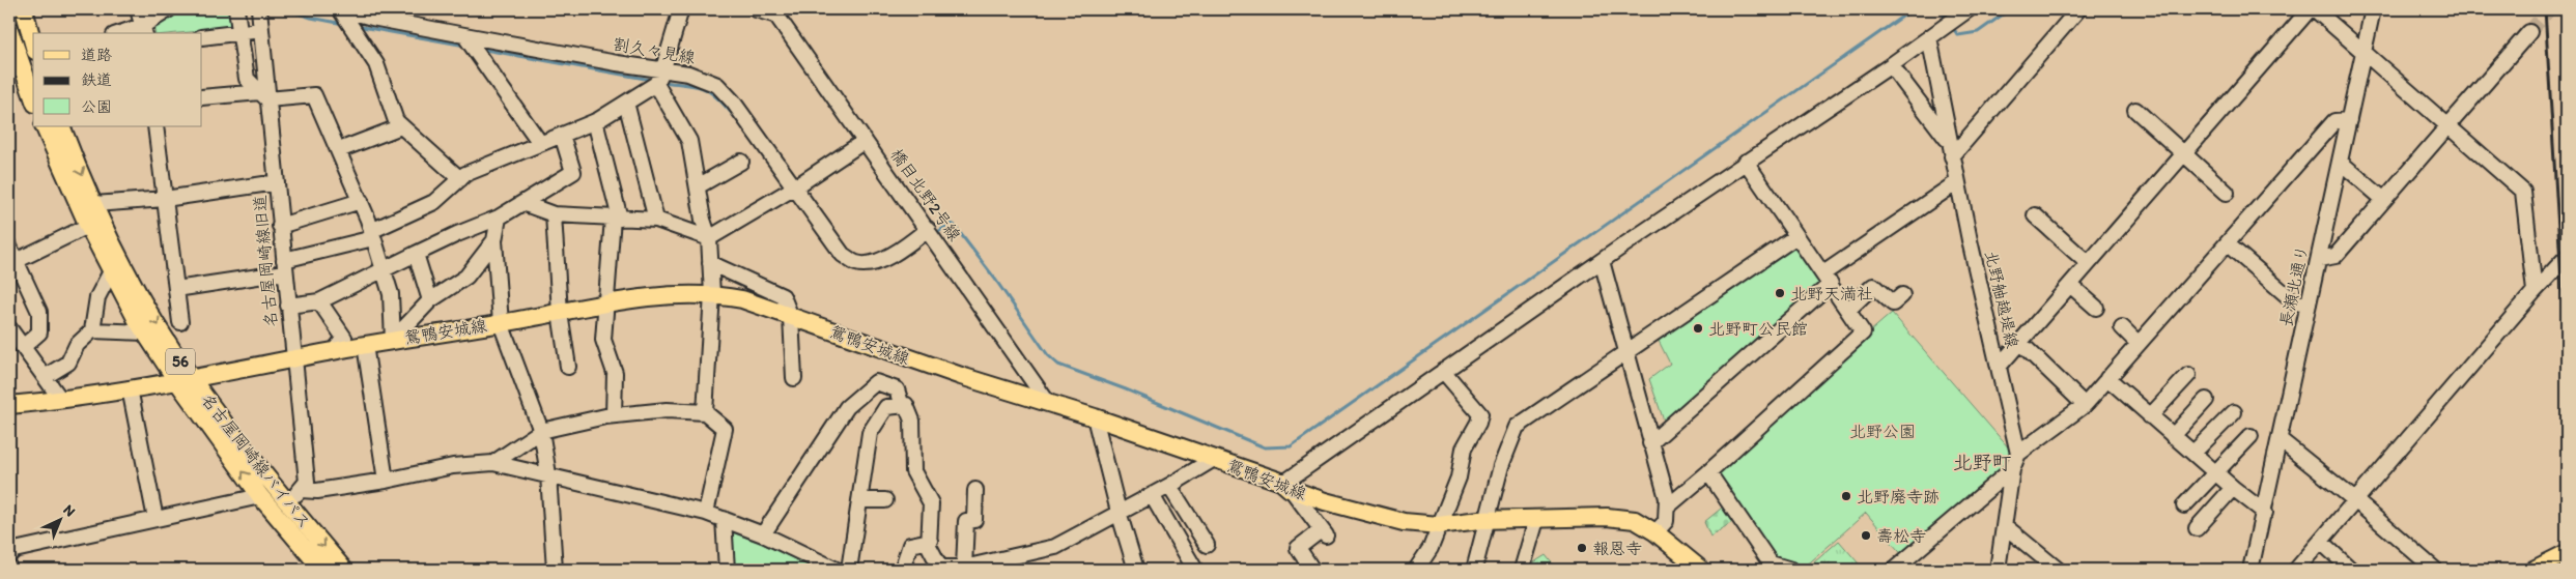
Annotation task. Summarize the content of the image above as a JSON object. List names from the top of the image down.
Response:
{
  "streets": {
    "main road": ["鴛鴨安城線", "56", "名古屋岡崎線バイパス"],
    "street": [
      "割久々見線",
      "橋目北野2号線",
      "名古屋岡崎線旧道",
      "長瀬北通り",
      "北野舳越堤線"
    ]
  },
  "crossings": [
    ["割久々見線", "橋目北野2号線"],
    ["橋目北野2号線", "鴛鴨安城線"],
    ["名古屋岡崎線旧道", "鴛鴨安城線"],
    ["鴛鴨安城線", "名古屋岡崎線バイパス"]
  ],
  "districts": ["北野町"],
  "parks": ["北野公園"],
  "places": [
    "北野天満社",
    "北野町公民館",
    "北野廃寺跡",
    "壽松寺",
    "報恩寺"
  ],
  "legend": ["道路", "鉄道", "公園"],
  "north": "top right"
}
